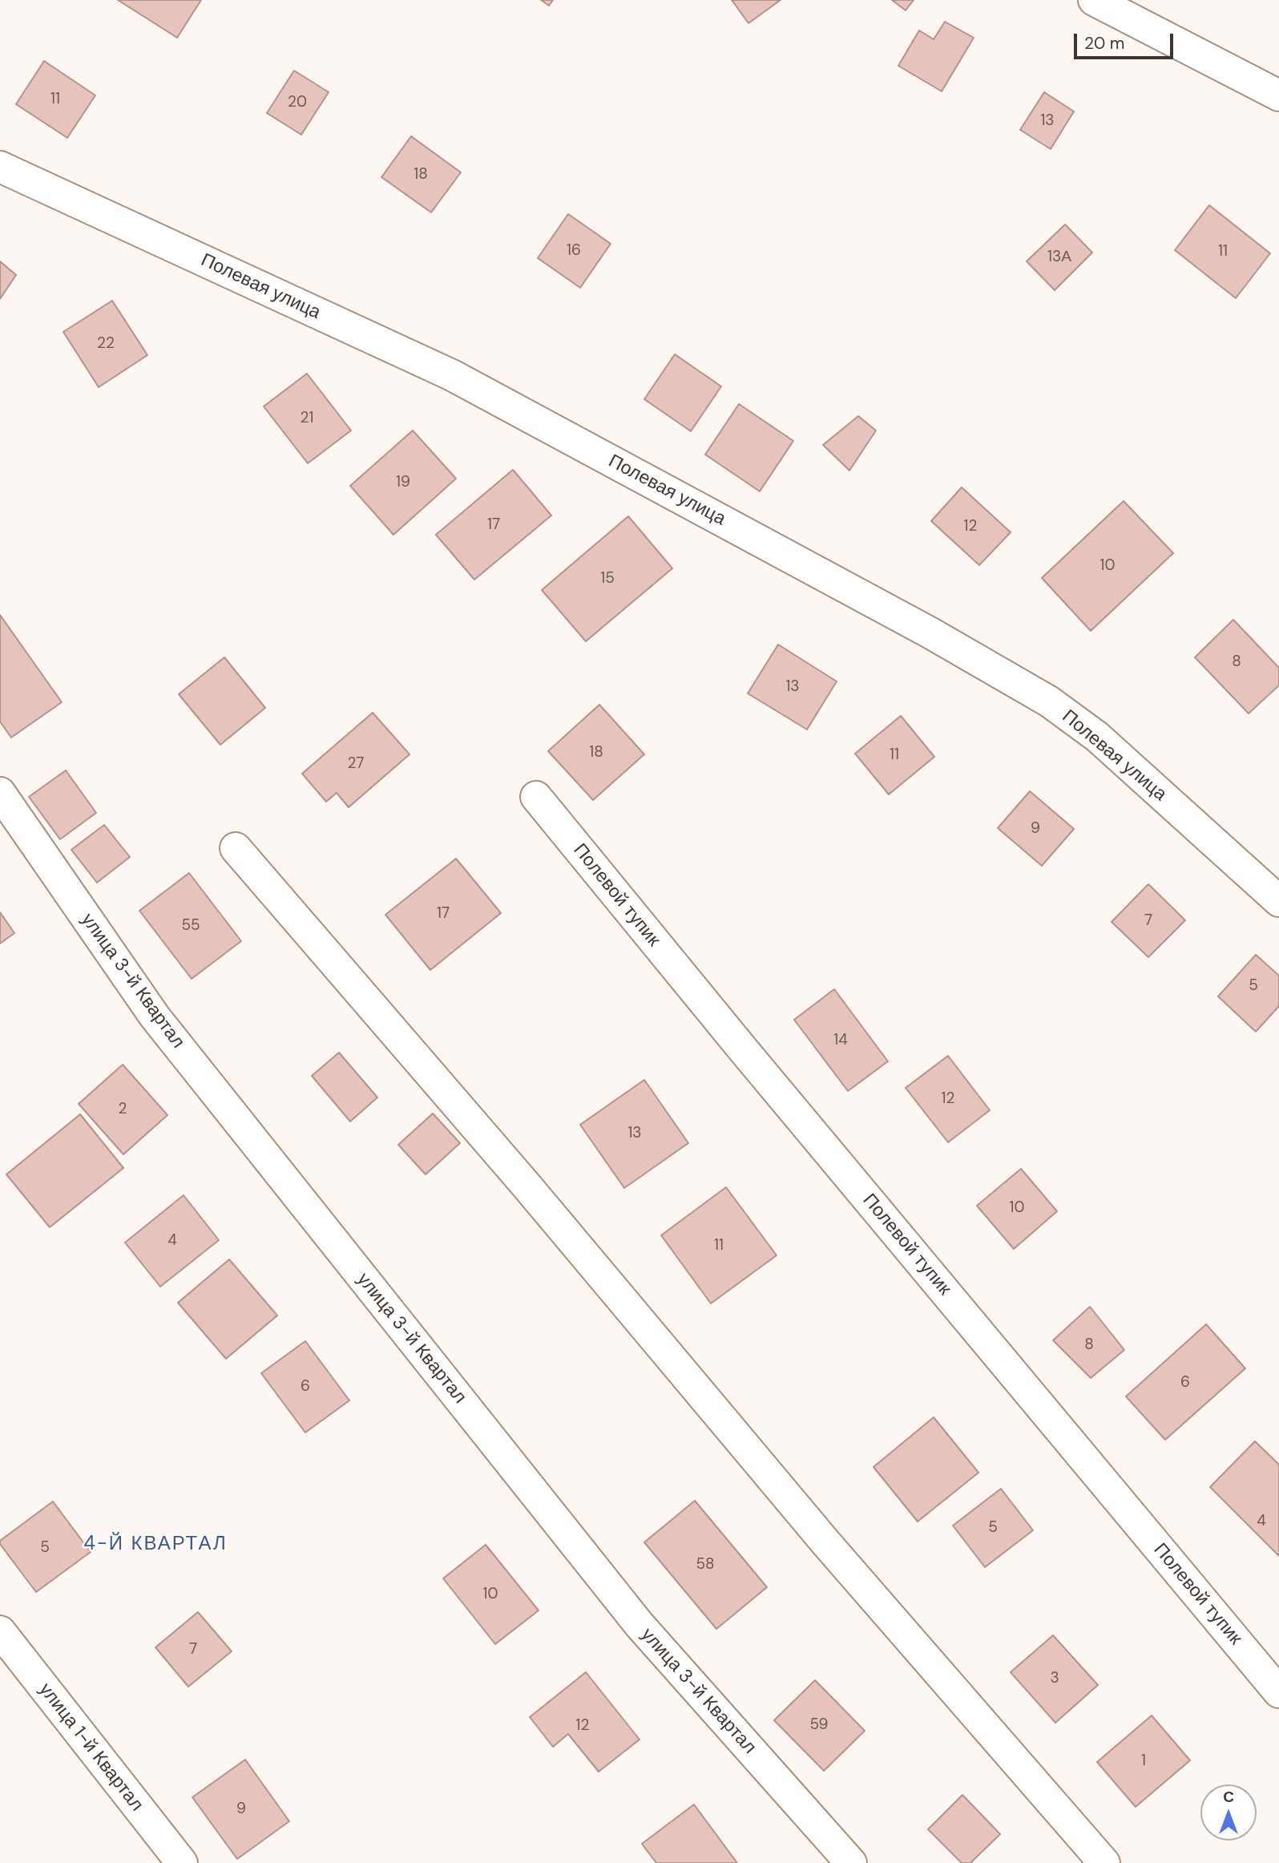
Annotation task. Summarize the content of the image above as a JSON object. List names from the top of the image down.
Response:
{
  "streets": {
    "street": [
      "Полевая улица",
      "Полевой тупик",
      "улица 3-й Квартал",
      "улица 1-й Квартал"
    ]
  },
  "districts": ["4-Й КВАРТАЛ"],
  "house_numbers": [
    "11",
    "20",
    "13",
    "18",
    "16",
    "11",
    "13А",
    "22",
    "21",
    "19",
    "17",
    "12",
    "10",
    "15",
    "8",
    "13",
    "18",
    "11",
    "27",
    "9",
    "17",
    "7",
    "55",
    "5",
    "14",
    "12",
    "2",
    "13",
    "10",
    "4",
    "11",
    "8",
    "6",
    "6",
    "4",
    "5",
    "5",
    "58",
    "10",
    "7",
    "3",
    "59",
    "12",
    "1",
    "9"
  ],
  "scale_bar": "20 m",
  "north": "top"
}
